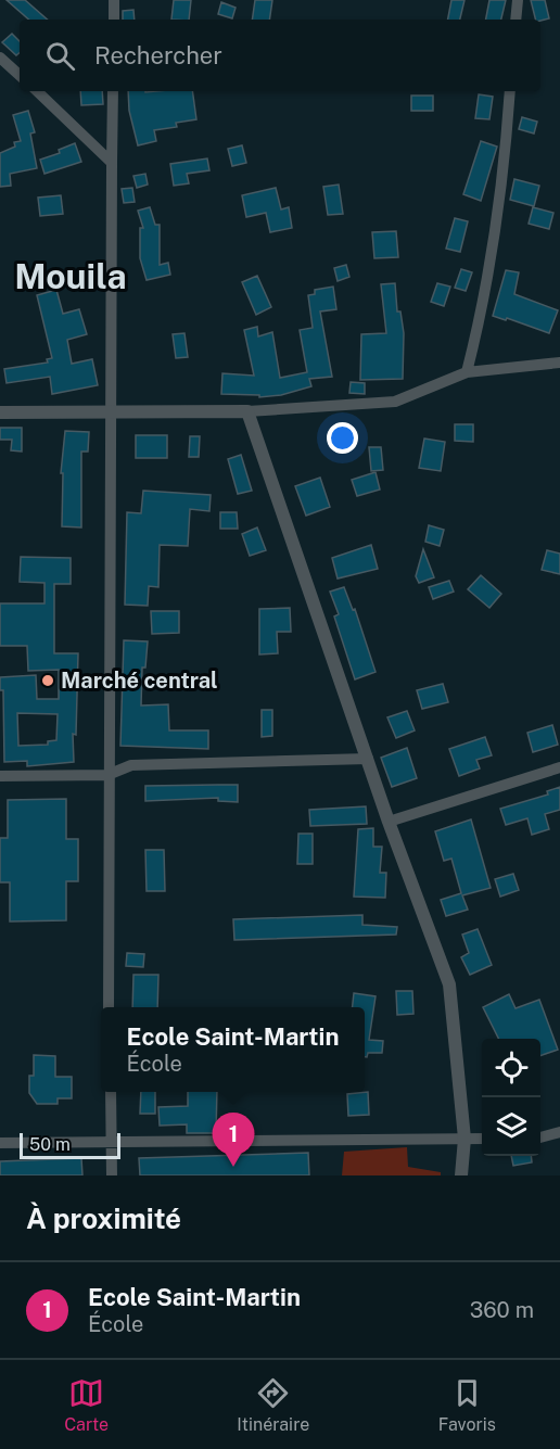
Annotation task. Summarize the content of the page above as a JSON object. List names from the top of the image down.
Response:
{
  "districts": ["Mouila"],
  "places": ["Marché central"],
  "scale_bar": "50 m",
  "page": {
    "search": "Rechercher",
    "popup": ["Ecole Saint-Martin", "École"],
    "pins": "1",
    "scale": "50 m",
    "heading": "À proximité",
    "list": [
      {
        "mark": "1",
        "name": "Ecole Saint-Martin",
        "note": "École",
        "value": "360 m"
      }
    ],
    "nav": ["Carte", "Itinéraire", "Favoris"]
  }
}
